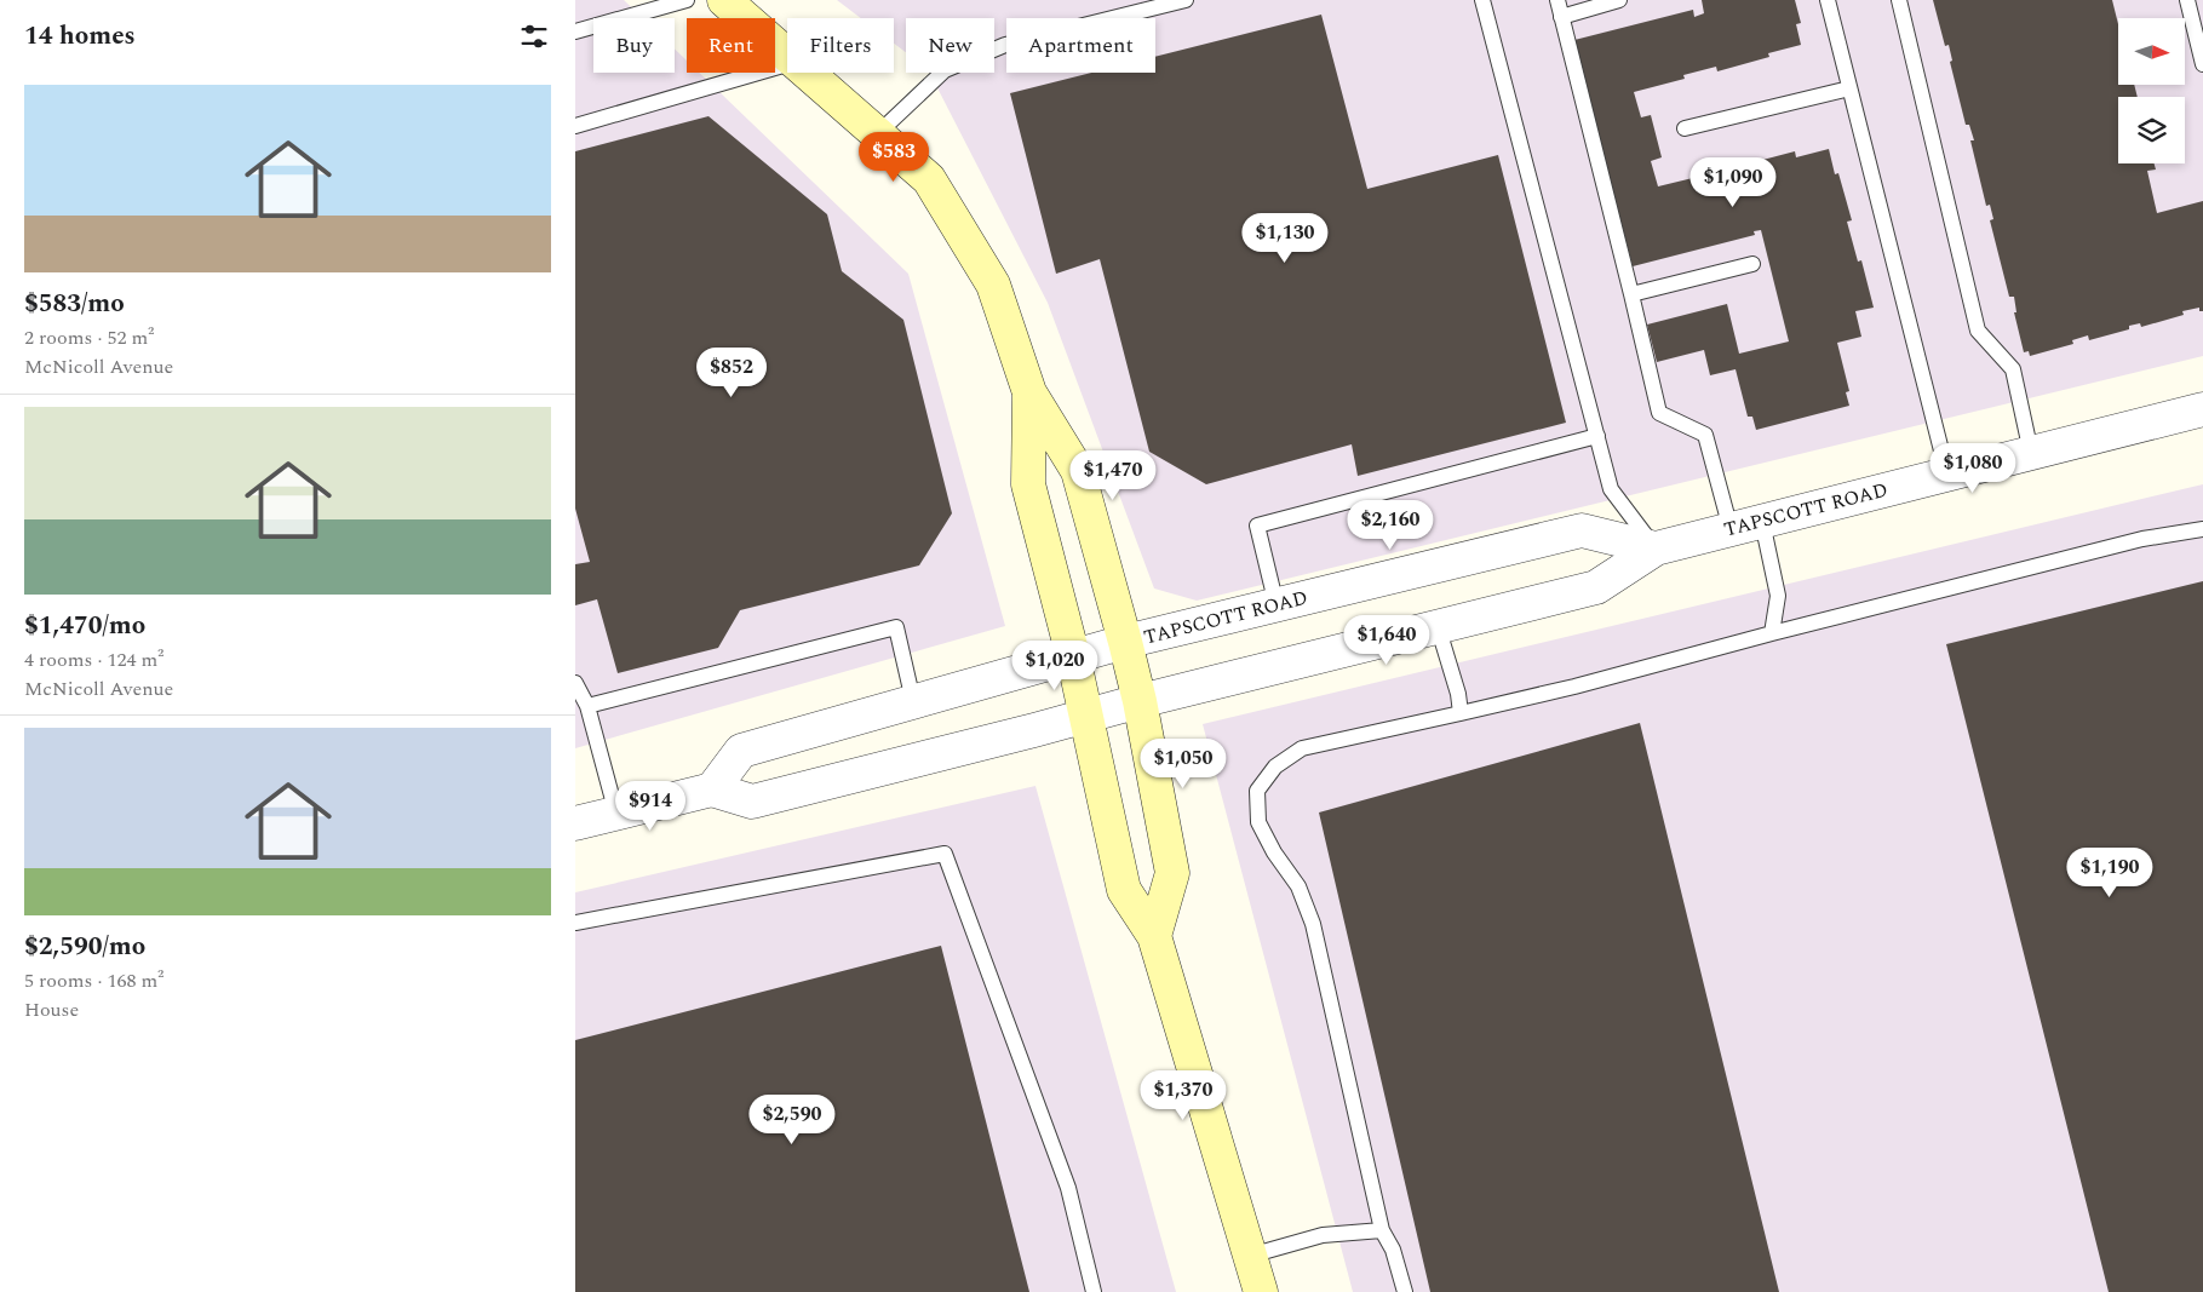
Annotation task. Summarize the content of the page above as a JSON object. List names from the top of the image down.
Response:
{
  "streets": {
    "street": ["TAPSCOTT ROAD"]
  },
  "north": "right",
  "page": {
    "heading": "14 homes",
    "chip": [
      "Buy",
      "Rent",
      "Filters",
      "New",
      "Apartment"
    ],
    "list": [
      {
        "name": "$583/mo",
        "note": "2 rooms · 52 m² · McNicoll Avenue"
      },
      {
        "name": "$1,470/mo",
        "note": "4 rooms · 124 m² · McNicoll Avenue"
      },
      {
        "name": "$2,590/mo",
        "note": "5 rooms · 168 m² · House"
      }
    ],
    "price": [
      "$583",
      "$1,090",
      "$1,130",
      "$852",
      "$1,080",
      "$1,470",
      "$2,160",
      "$1,640",
      "$1,020",
      "$1,050",
      "$914",
      "$1,190",
      "$1,370",
      "$2,590"
    ]
  }
}
